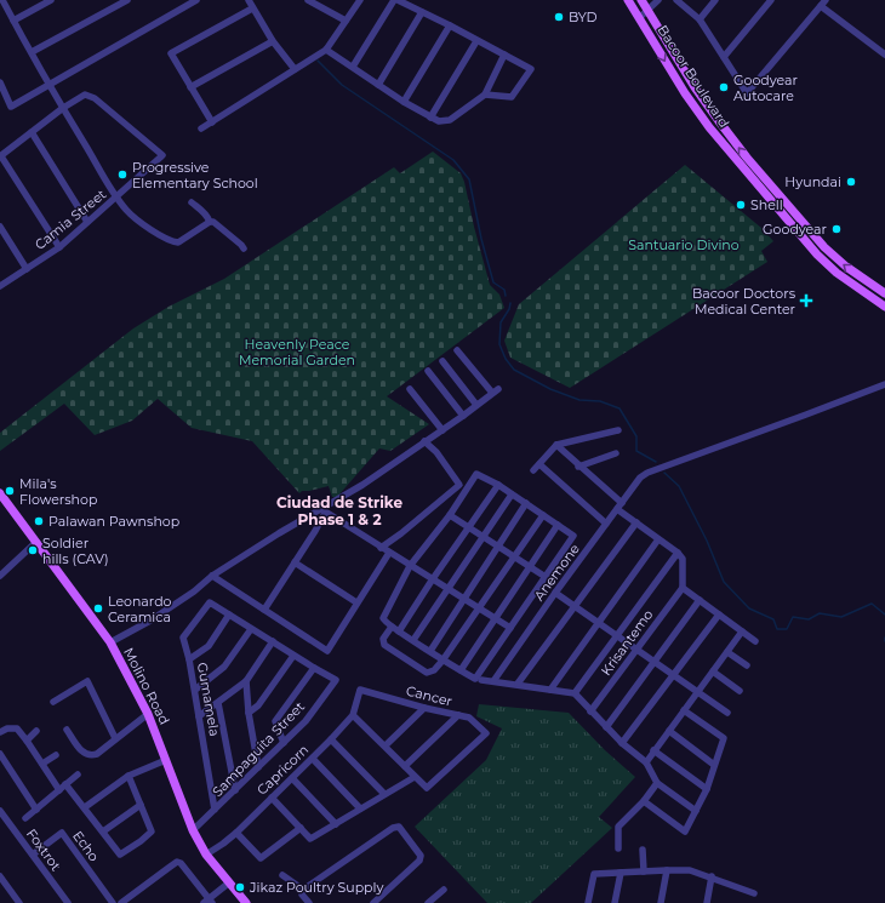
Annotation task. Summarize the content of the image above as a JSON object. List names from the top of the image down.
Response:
{
  "streets": {
    "main road": ["Bacoor Boulevard", "Molino Road"],
    "street": [
      "Camia Street",
      "Anemone",
      "Krisantemo",
      "Cancer",
      "Gumamela",
      "Sampaguita Street",
      "Capricorn",
      "Echo",
      "Foxtrot"
    ]
  },
  "crossings": [
    ["Molino Road", "Sampaguita Street"],
    ["Molino Road", "Capricorn"],
    ["Cancer", "Capricorn"],
    ["Gumamela", "Sampaguita Street"],
    ["Echo", "Foxtrot"]
  ],
  "districts": ["Ciudad de Strike Phase 1 & 2"],
  "parks": ["Santuario Divino", "Heavenly Peace Memorial Garden"],
  "places": {
    "other": [
      "BYD",
      "Goodyear Autocare",
      "Progressive Elementary School",
      "Hyundai",
      "Shell",
      "Goodyear",
      "Mila's Flowershop",
      "Palawan Pawnshop",
      "Soldier hills (CAV)",
      "Leonardo Ceramica",
      "Jikaz Poultry Supply"
    ],
    "health": ["Bacoor Doctors Medical Center"]
  }
}
